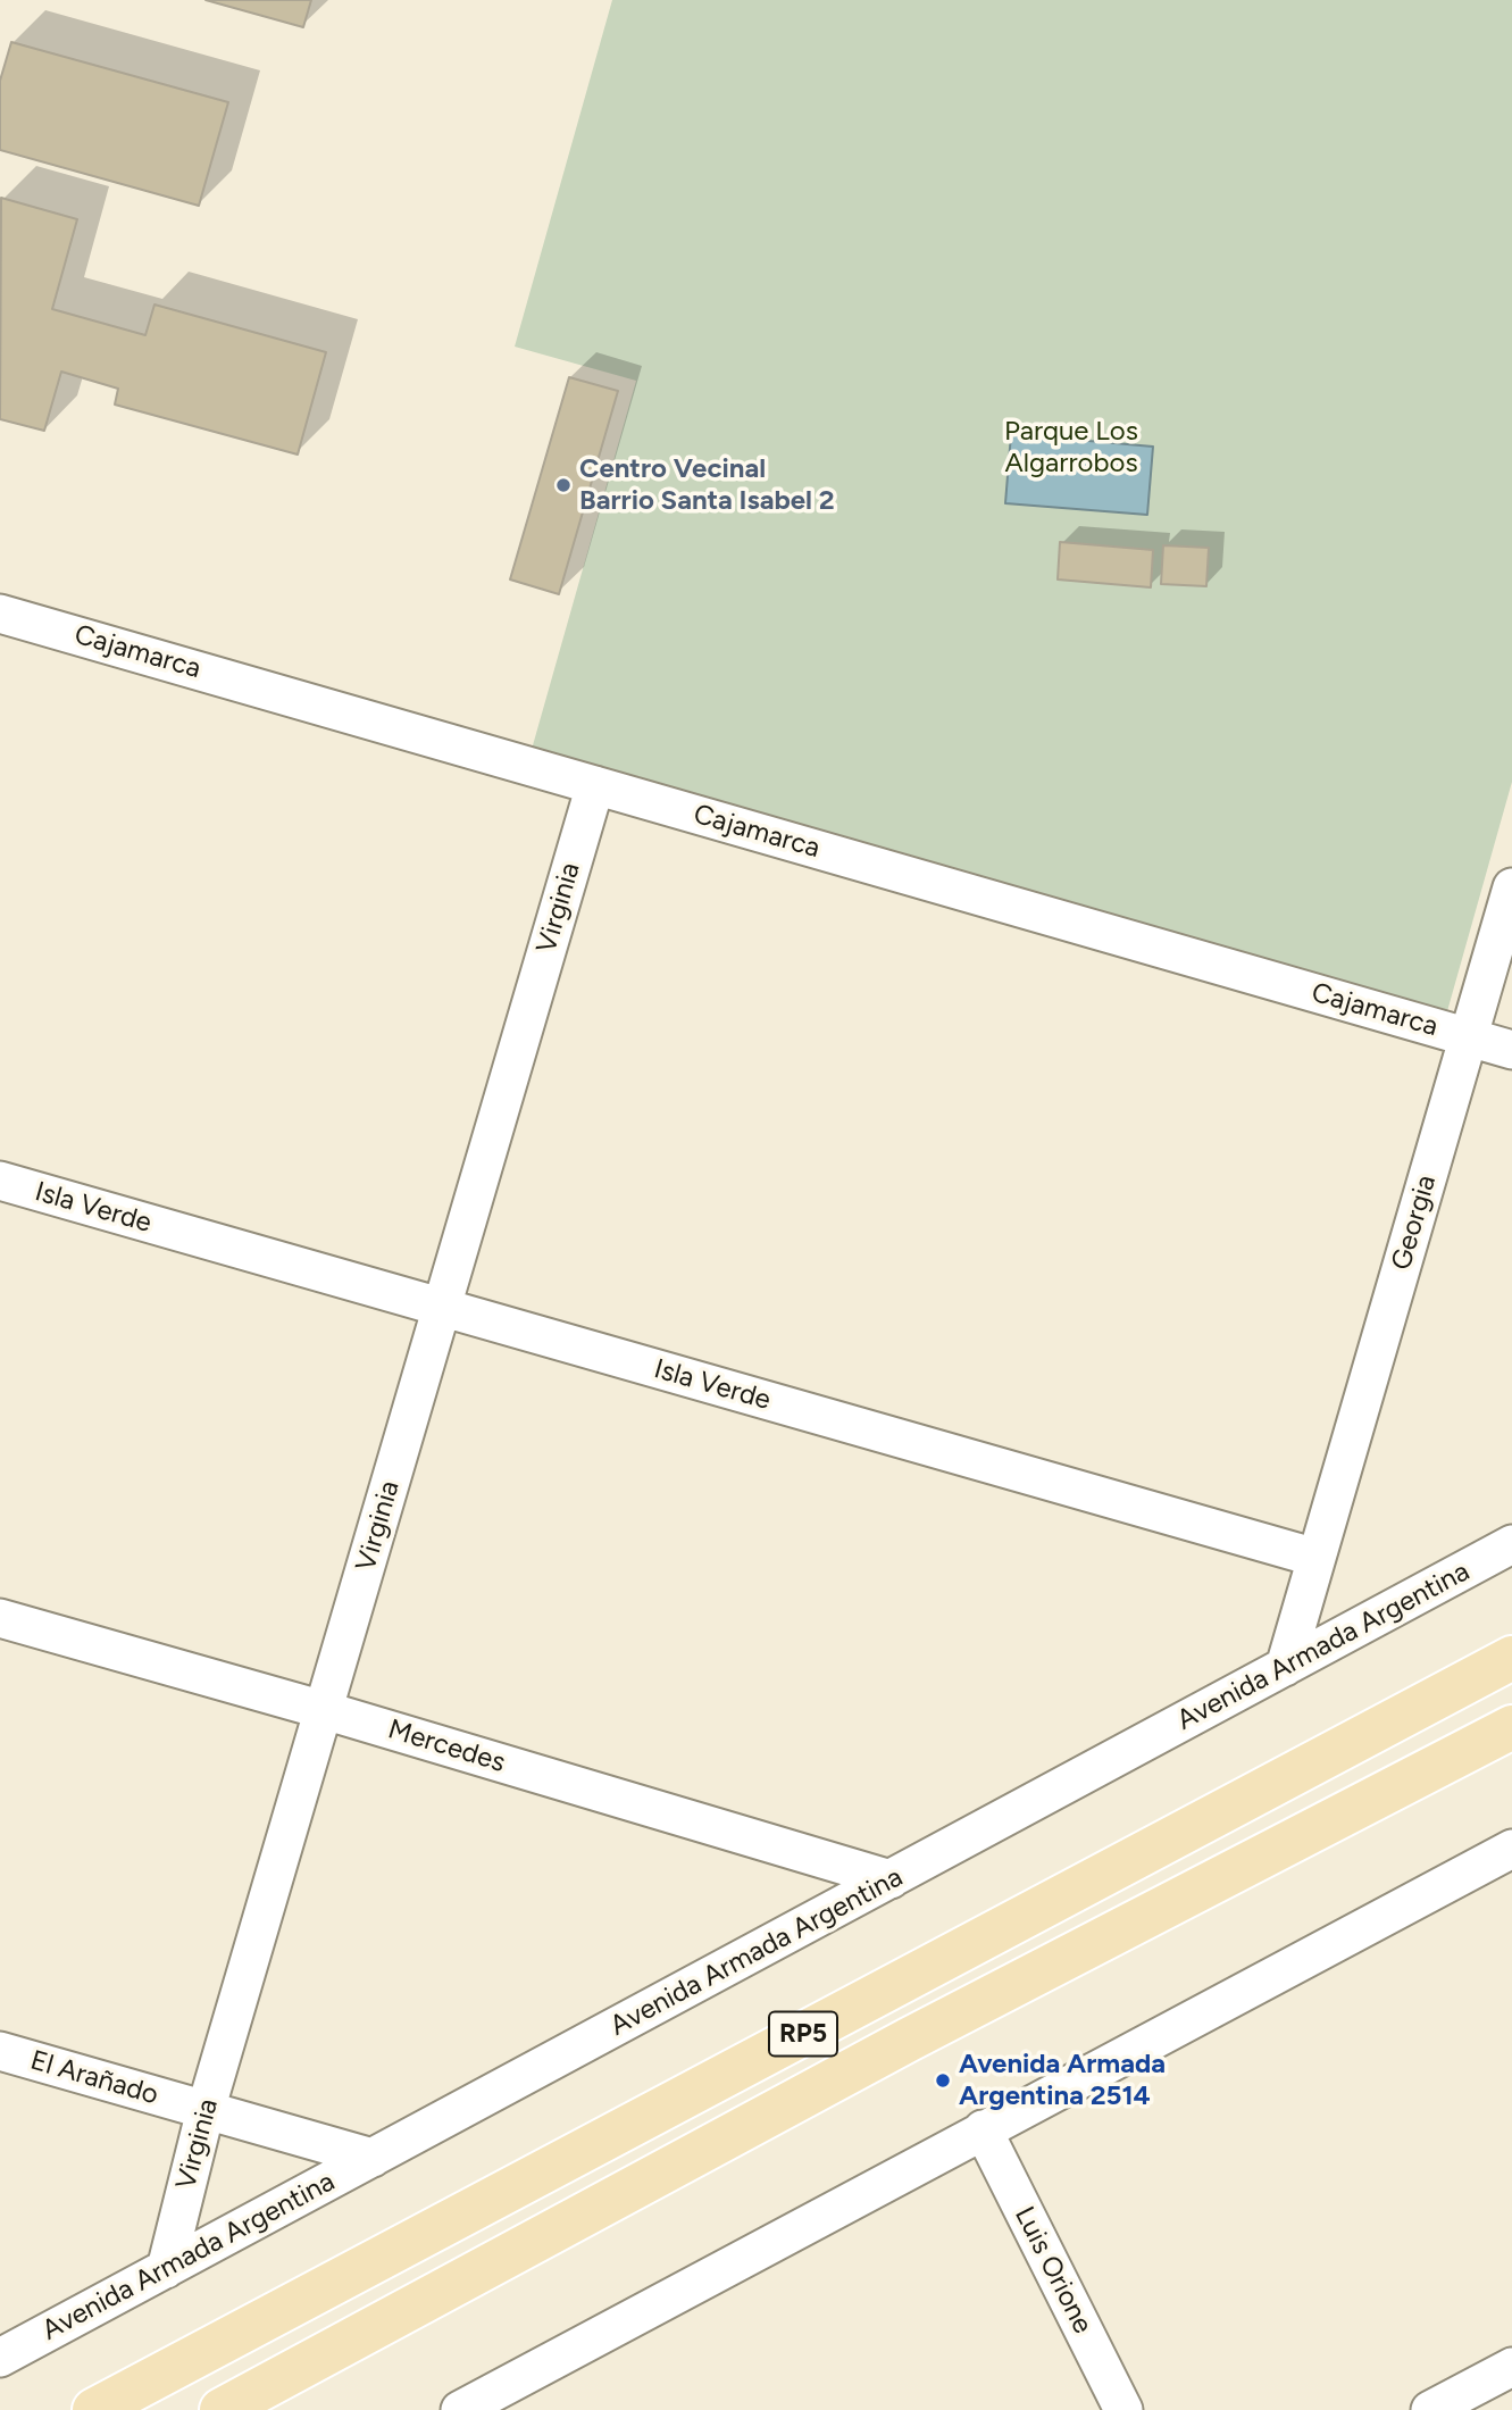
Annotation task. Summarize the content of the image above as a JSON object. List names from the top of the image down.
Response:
{
  "streets": {
    "main road": ["RP5"],
    "street": [
      "Cajamarca",
      "Virginia",
      "Isla Verde",
      "Georgia",
      "Avenida Armada Argentina",
      "Mercedes",
      "El Arañado",
      "Luis Orione"
    ]
  },
  "crossings": [
    ["Cajamarca", "Virginia"],
    ["Cajamarca", "Georgia"],
    ["Virginia", "Isla Verde"],
    ["Virginia", "Avenida Armada Argentina"],
    ["Virginia", "Mercedes"],
    ["Virginia", "El Arañado"],
    ["Isla Verde", "Georgia"],
    ["Avenida Armada Argentina", "Mercedes"],
    ["Avenida Armada Argentina", "El Arañado"]
  ],
  "parks": ["Parque Los Algarrobos"],
  "places": ["Centro Vecinal Barrio Santa Isabel 2", "Avenida Armada Argentina 2514"]
}
